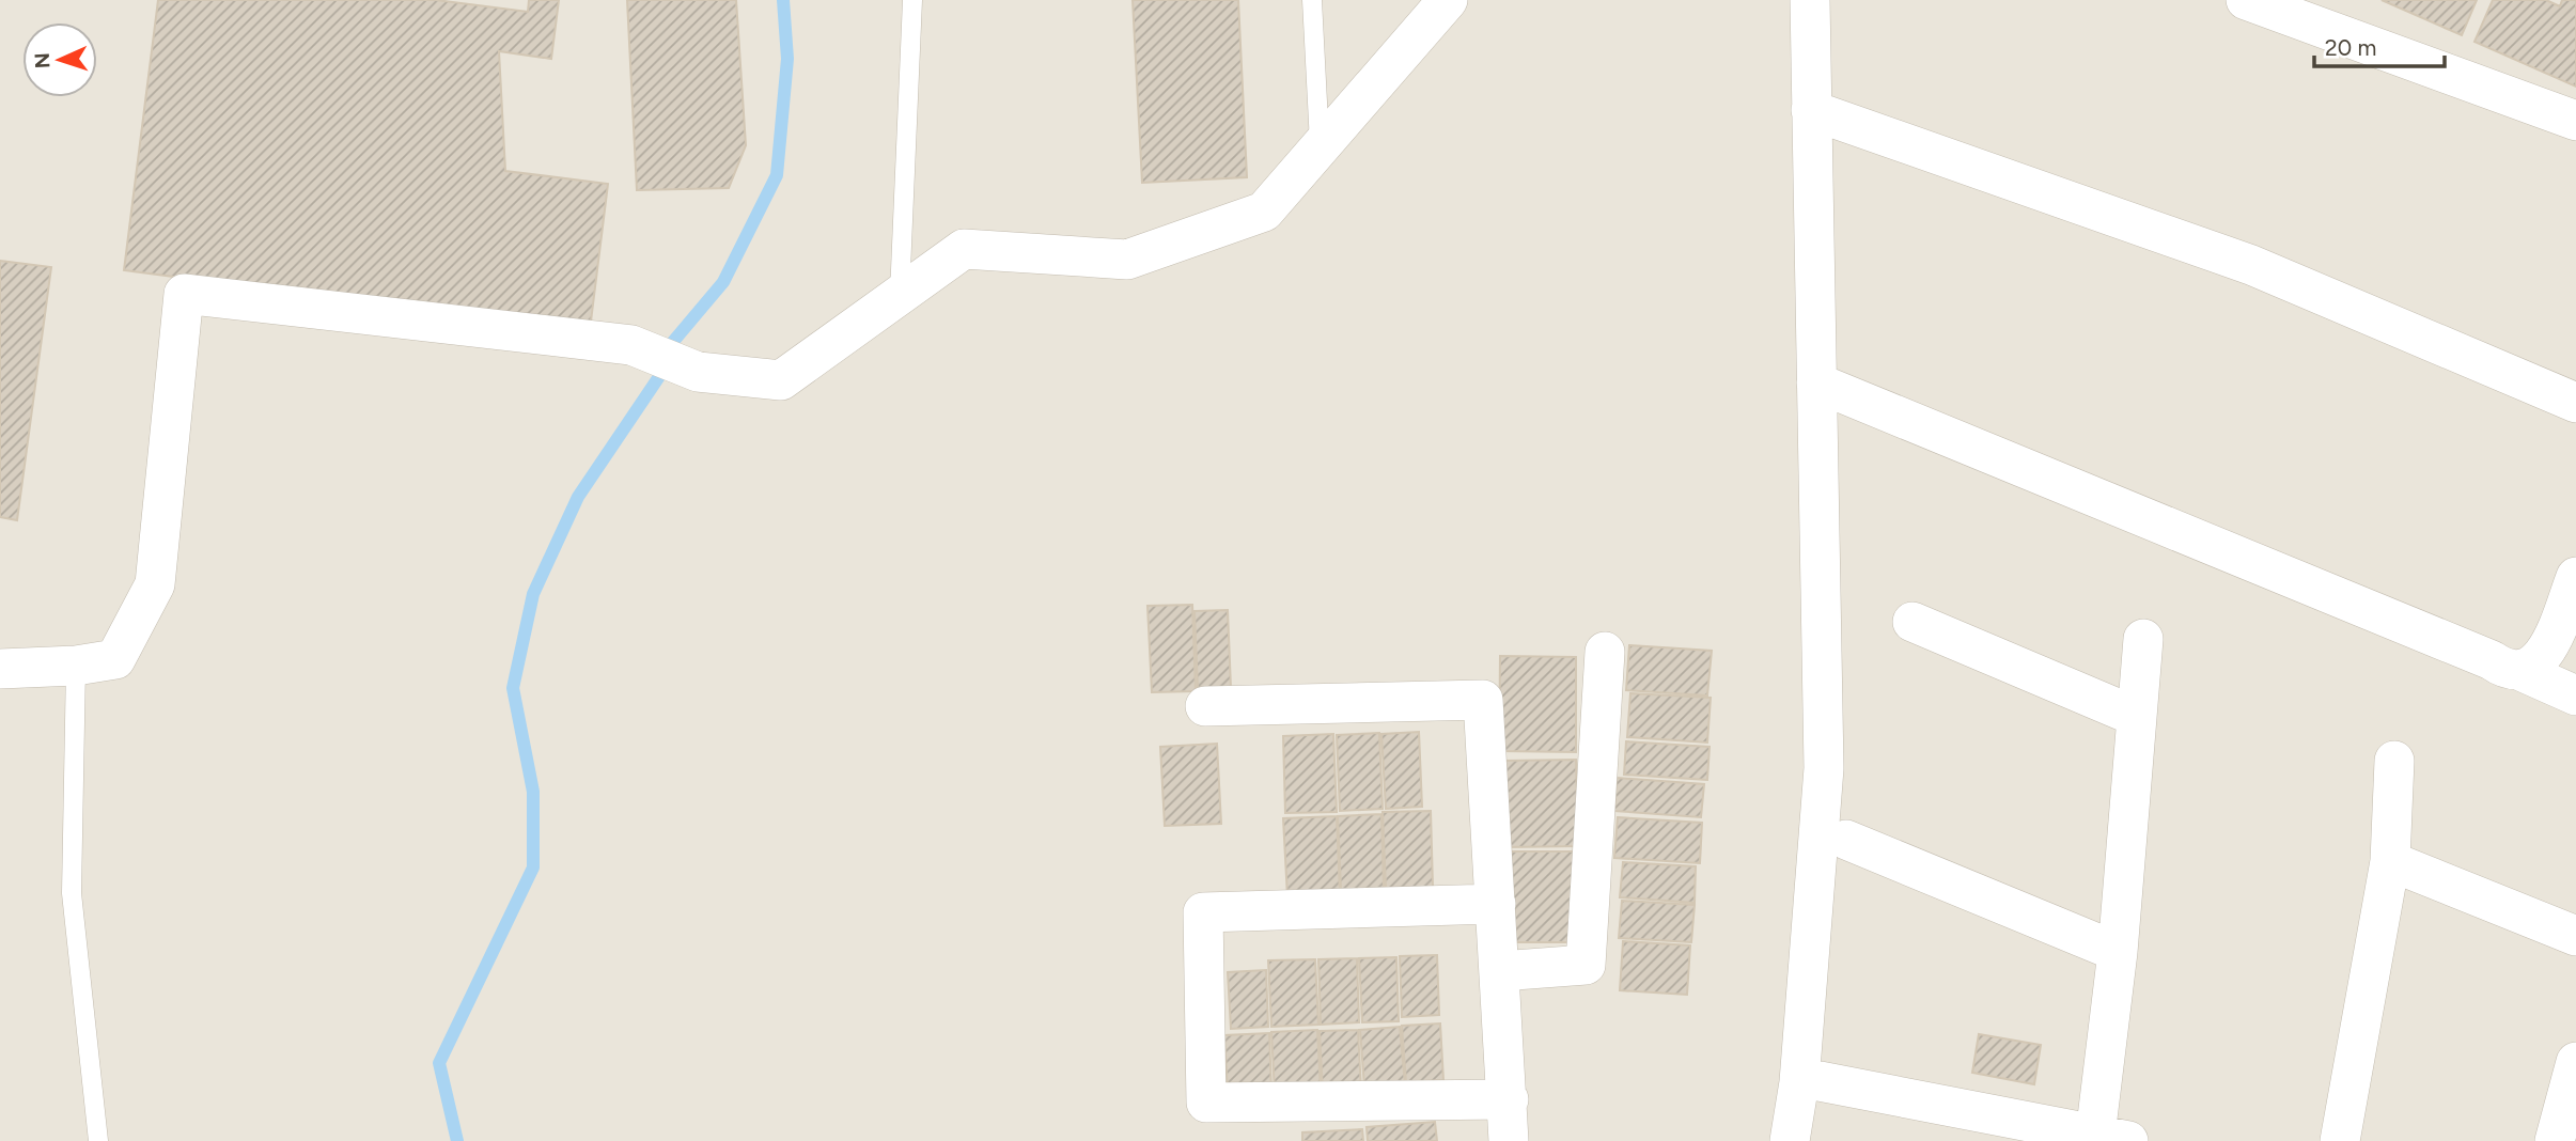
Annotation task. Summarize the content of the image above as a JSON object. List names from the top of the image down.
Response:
{
  "scale_bar": "20 m",
  "north": "left"
}
